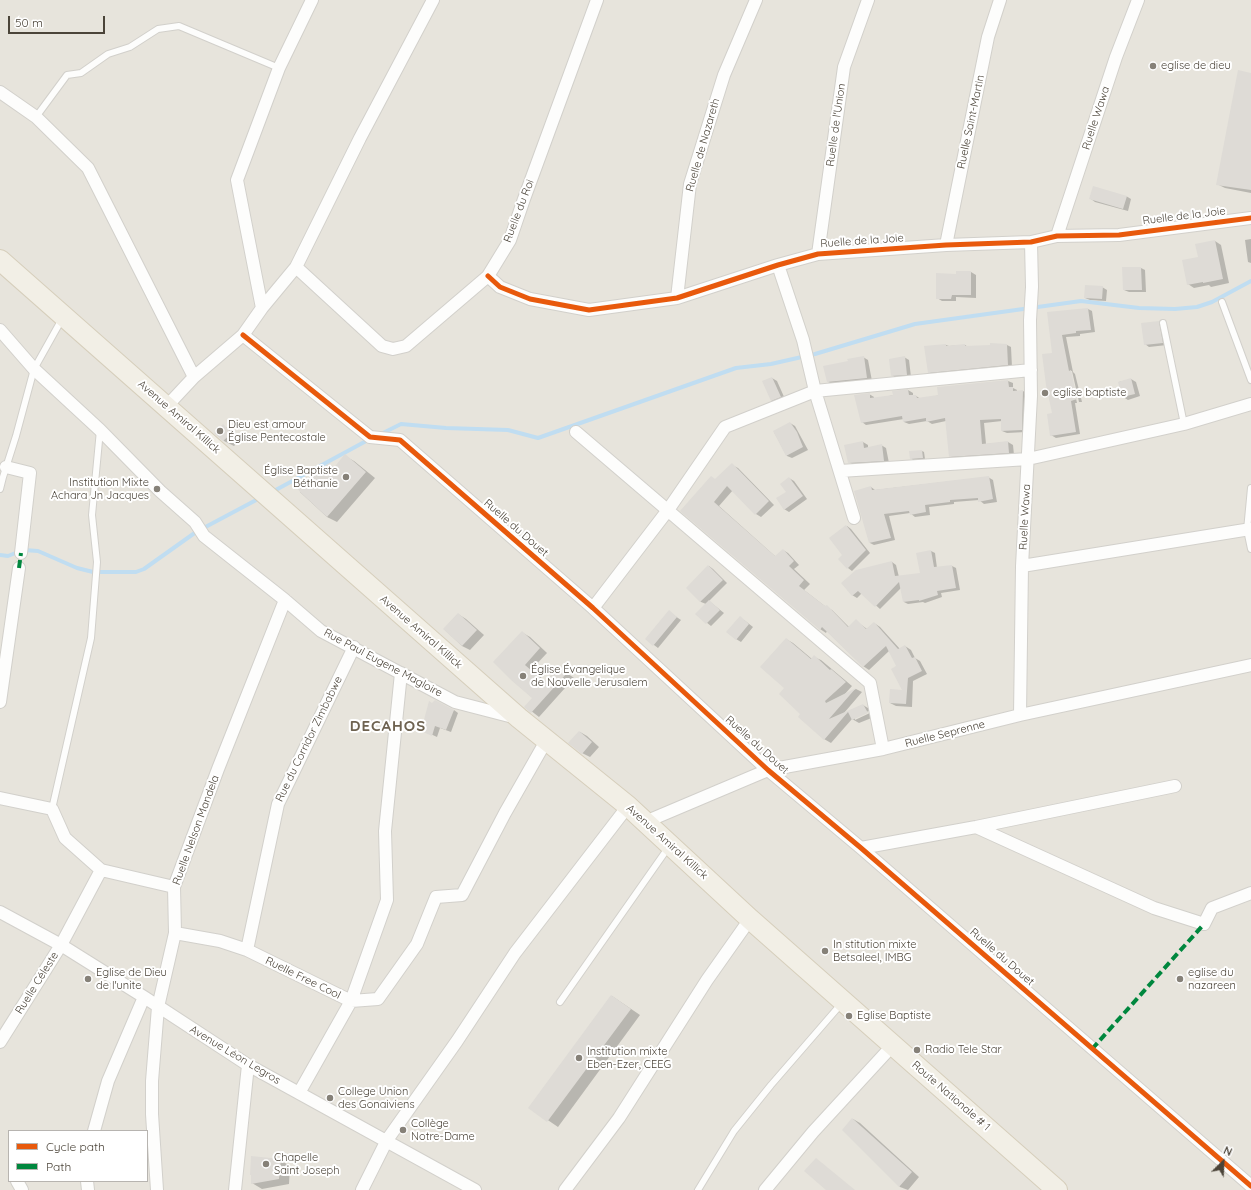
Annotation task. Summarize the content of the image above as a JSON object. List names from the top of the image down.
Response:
{
  "streets": {
    "main road": ["Avenue Amiral Killick", "Route Nationale # 1"],
    "street": [
      "Ruelle Wawa",
      "Ruelle Saint-Martin",
      "Ruelle de l'Union",
      "Ruelle de Nazareth",
      "Ruelle du Roi",
      "Ruelle de la Joie",
      "Ruelle du Douet",
      "Rue Paul Eugene Magloire",
      "Ruelle Seprenne",
      "Rue du Corridor Zimbabwe",
      "Ruelle Nelson Mandela",
      "Ruelle Free Cool",
      "Ruelle Céleste",
      "Avenue Léon Legros"
    ]
  },
  "crossings": [
    ["Ruelle Wawa", "Ruelle de la Joie"],
    ["Ruelle Wawa", "Ruelle Seprenne"],
    ["Ruelle Saint-Martin", "Ruelle de la Joie"],
    ["Ruelle de l'Union", "Ruelle de la Joie"],
    ["Ruelle de Nazareth", "Ruelle de la Joie"],
    ["Ruelle du Roi", "Ruelle de la Joie"],
    ["Avenue Amiral Killick", "Rue Paul Eugene Magloire"],
    ["Avenue Amiral Killick", "Ruelle Seprenne"],
    ["Avenue Amiral Killick", "Ruelle Free Cool"],
    ["Avenue Amiral Killick", "Route Nationale # 1"],
    ["Ruelle du Douet", "Ruelle Seprenne"],
    ["Rue Paul Eugene Magloire", "Rue du Corridor Zimbabwe"],
    ["Rue Paul Eugene Magloire", "Ruelle Nelson Mandela"],
    ["Rue du Corridor Zimbabwe", "Ruelle Free Cool"],
    ["Ruelle Nelson Mandela", "Ruelle Free Cool"],
    ["Ruelle Nelson Mandela", "Avenue Léon Legros"],
    ["Ruelle Céleste", "Avenue Léon Legros"]
  ],
  "districts": ["DECAHOS"],
  "places": [
    "eglise de dieu",
    "eglise baptiste",
    "Dieu est amour Église Pentecostale",
    "Église Baptiste Béthanie",
    "Institution Mixte Achara Jn Jacques",
    "Église Évangelique de Nouvelle Jerusalem",
    "In stitution mixte Betsaleel, IMBG",
    "Eglise de Dieu de l'unite",
    "eglise du nazareen",
    "Eglise Baptiste",
    "Radio Tele Star",
    "Institution mixte Eben-Ezer, CEEG",
    "College Union des Gonaiviens",
    "Collège Notre-Dame",
    "Chapelle Saint Joseph"
  ],
  "legend": ["Cycle path", "Path"],
  "scale_bar": "50 m",
  "north": "top right"
}
